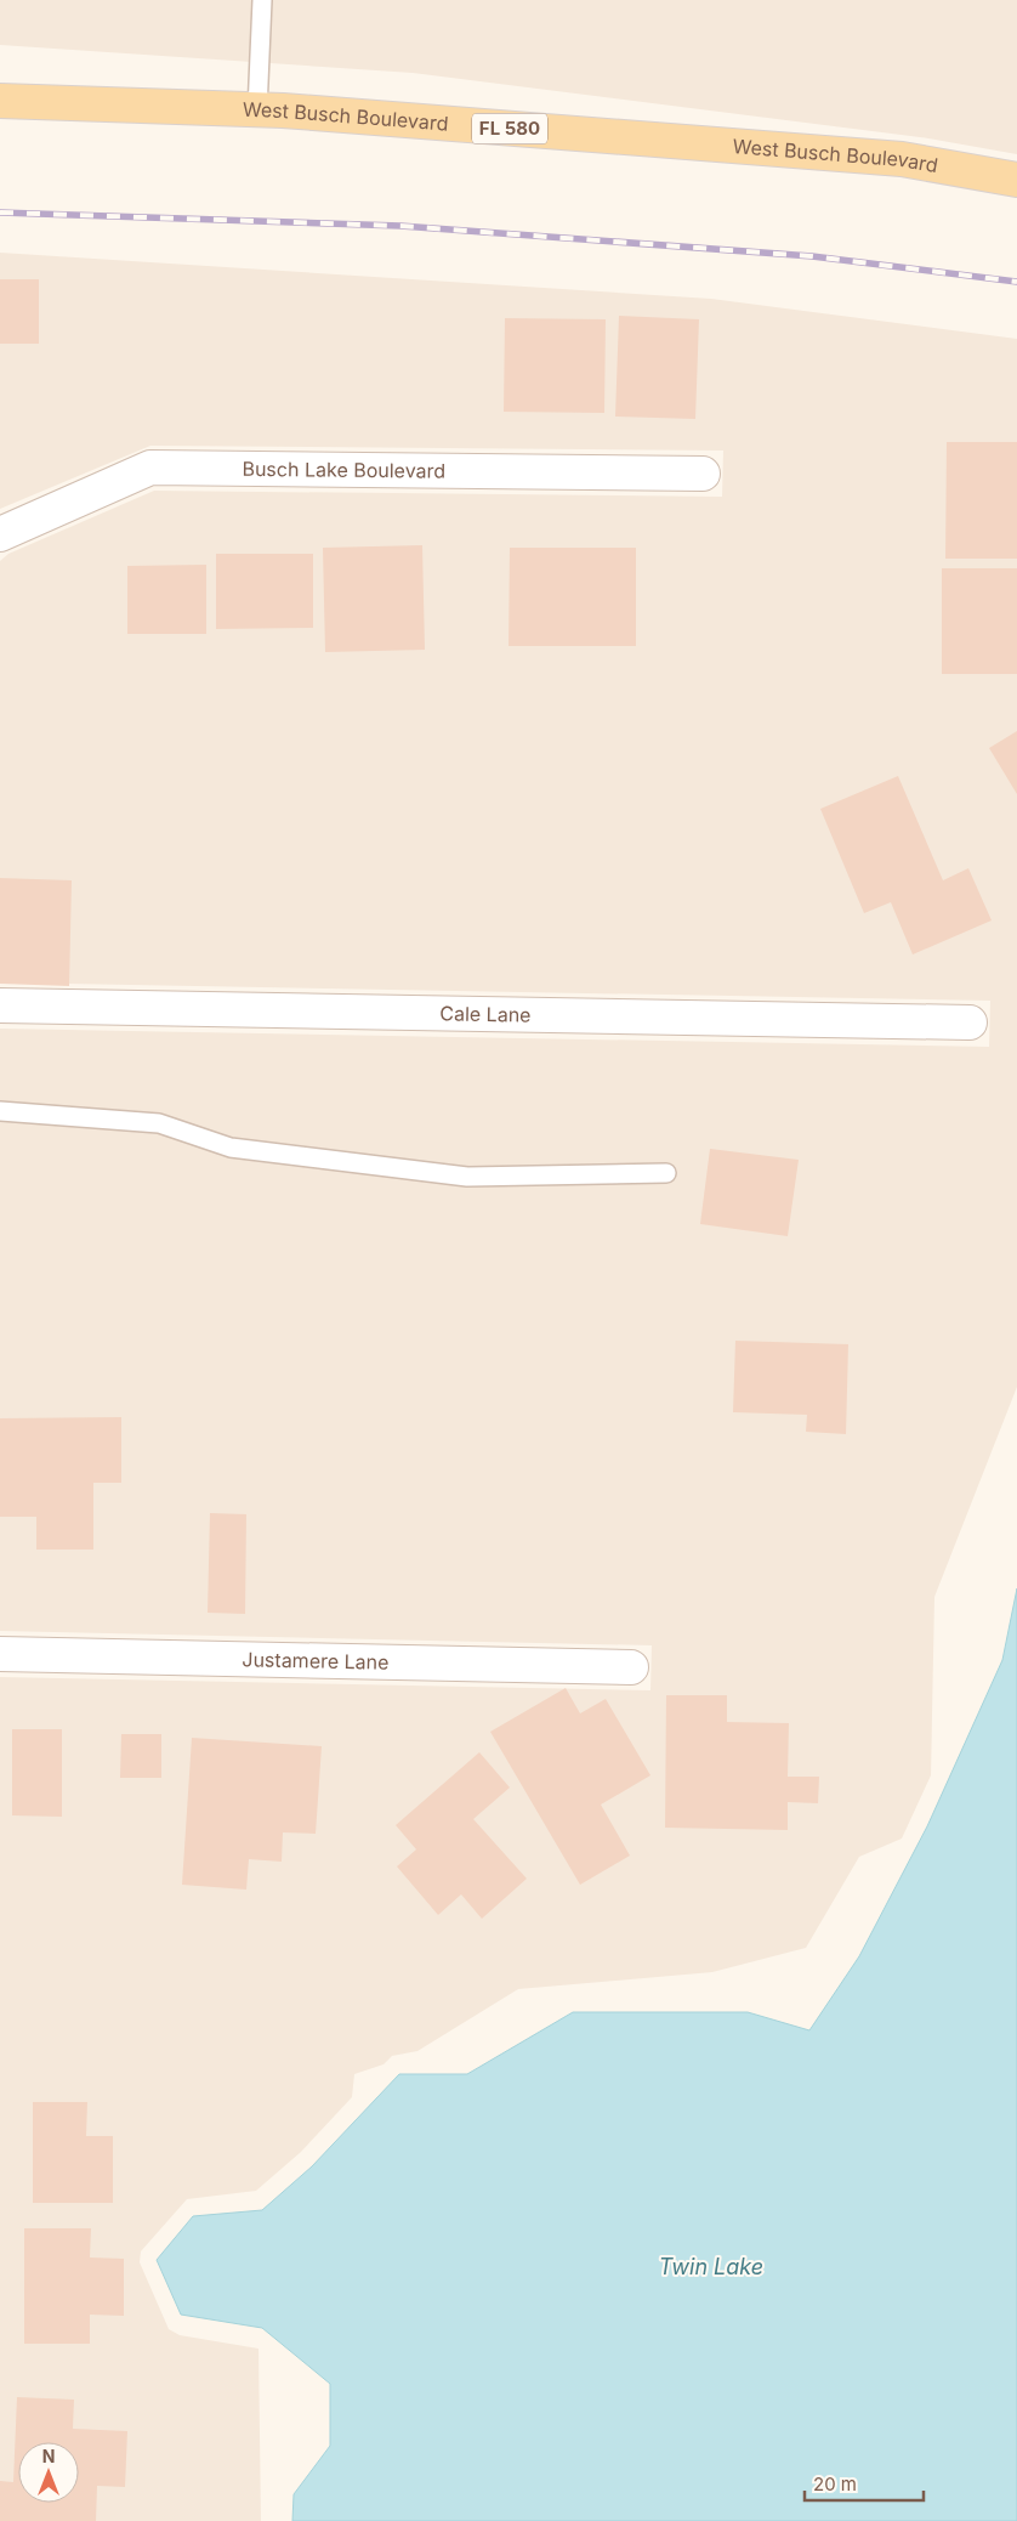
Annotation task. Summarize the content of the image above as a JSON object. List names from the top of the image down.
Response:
{
  "streets": {
    "main road": ["West Busch Boulevard", "FL 580"],
    "street": ["Busch Lake Boulevard", "Cale Lane", "Justamere Lane"]
  },
  "water": ["Twin Lake"],
  "scale_bar": "20 m",
  "north": "top"
}
